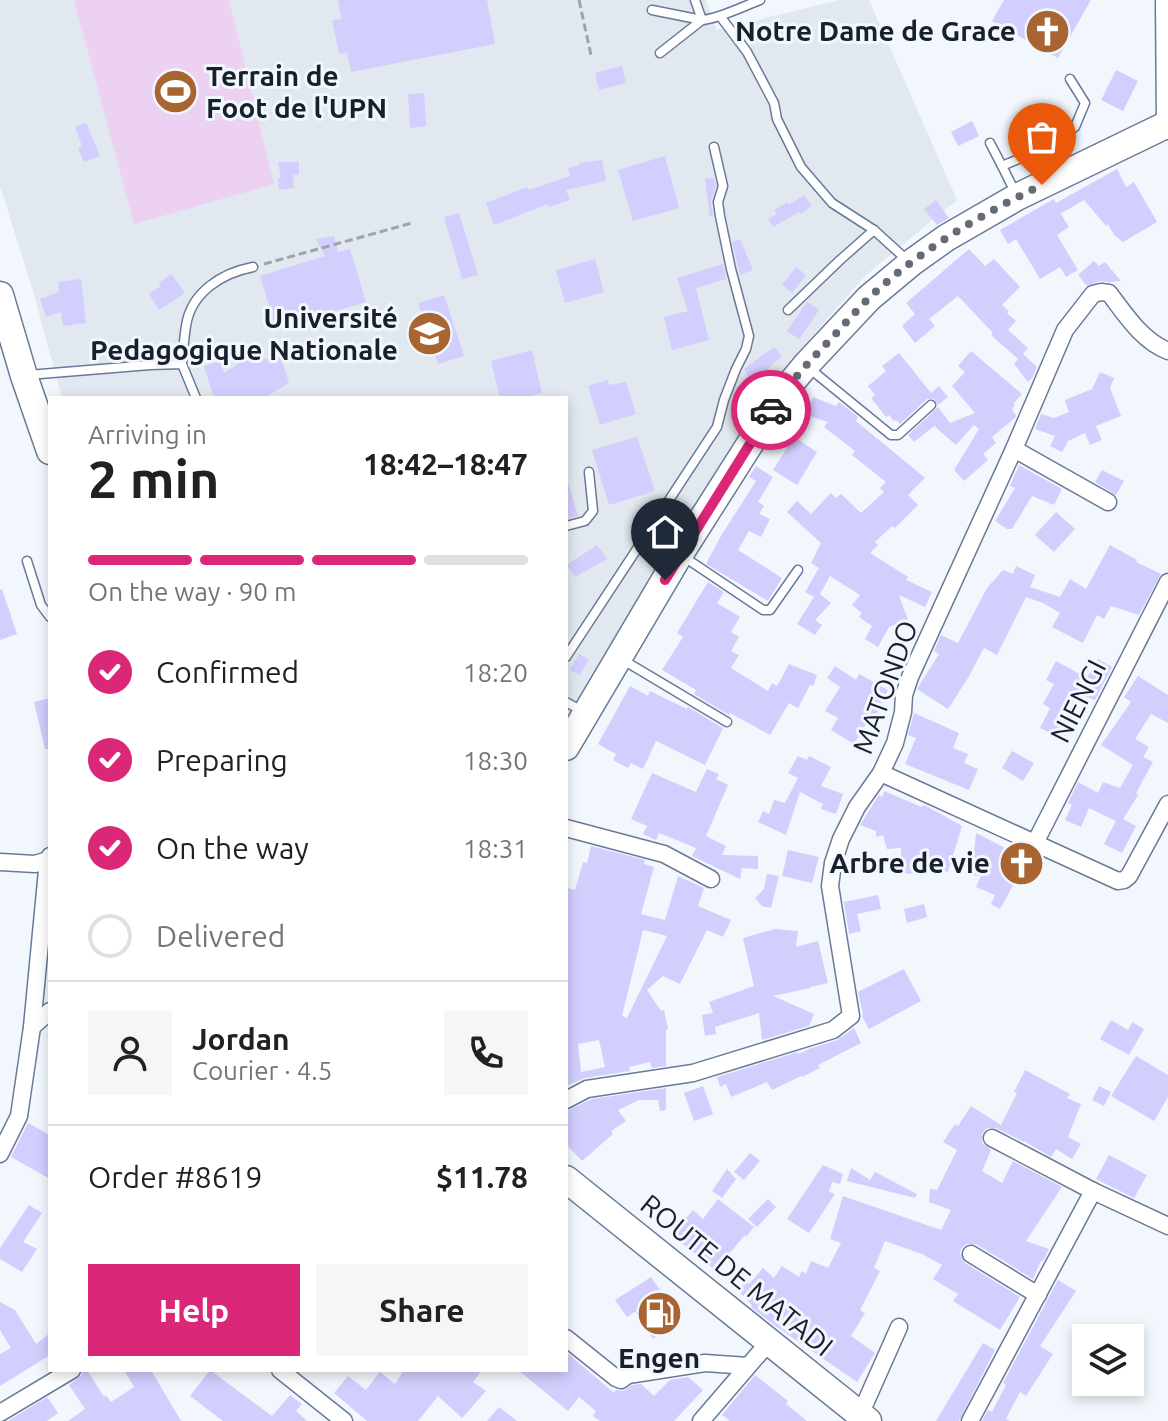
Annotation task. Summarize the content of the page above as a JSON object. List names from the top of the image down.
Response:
{
  "streets": {
    "main road": ["ROUTE DE MATADI"],
    "street": ["MATONDO", "NIENGI"]
  },
  "places": {
    "church": ["Notre Dame de Grace", "Arbre de vie"],
    "sports": ["Terrain de Foot de l'UPN"],
    "school or university": ["Université Pedagogique Nationale"],
    "fuel station": ["Engen"]
  },
  "page": {
    "heading": ["2 min", "Arriving in", "18:42–18:47"],
    "panel": [
      "Jordan",
      "Courier · 4.5",
      "Order #8619",
      "$11.78"
    ],
    "bar": "On the way · 90 m",
    "list": [
      ["Confirmed", "18:20"],
      ["Preparing", "18:30"],
      ["On the way", "18:31"],
      "Delivered"
    ],
    "buttons": ["Help", "Share"]
  }
}
